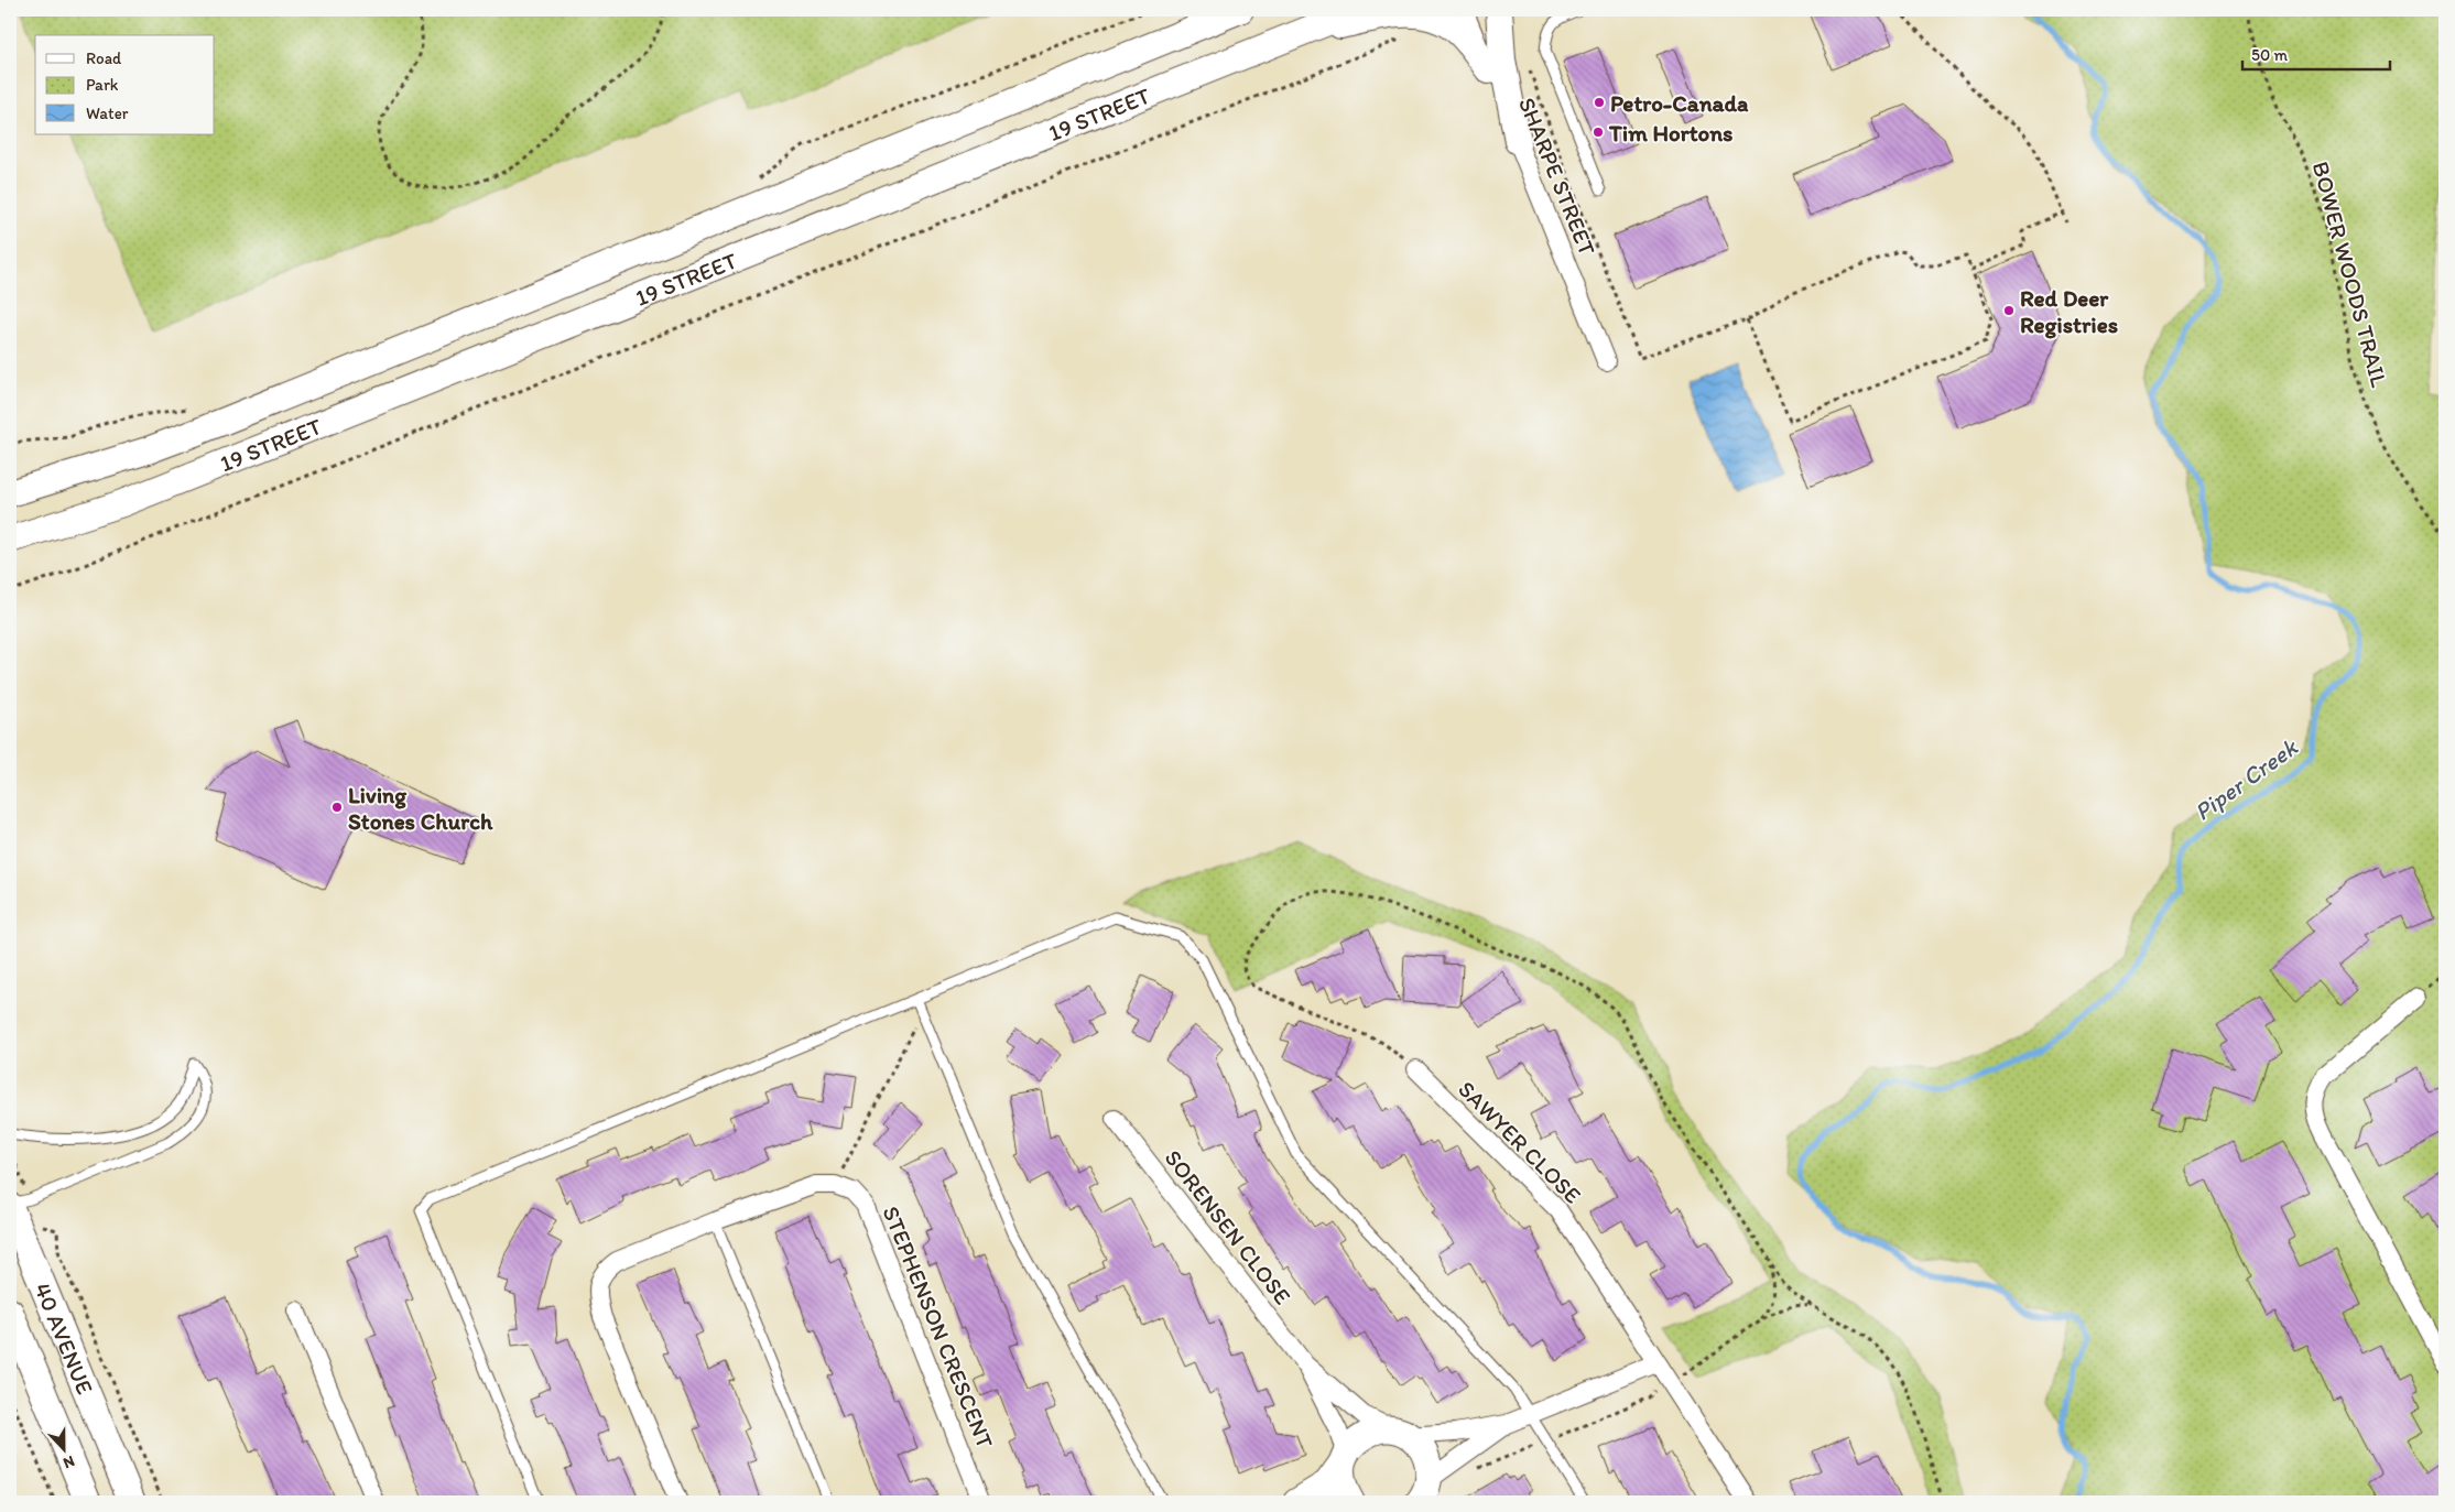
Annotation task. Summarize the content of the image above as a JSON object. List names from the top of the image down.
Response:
{
  "streets": {
    "main road": ["19 STREET", "40 AVENUE"],
    "street": [
      "SHARPE STREET",
      "SAWYER CLOSE",
      "SORENSEN CLOSE",
      "STEPHENSON CRESCENT"
    ],
    "path": ["BOWER WOODS TRAIL"]
  },
  "water": ["Piper Creek"],
  "places": [
    "Petro-Canada",
    "Tim Hortons",
    "Red Deer Registries",
    "Living Stones Church"
  ],
  "legend": ["Road", "Park", "Water"],
  "scale_bar": "50 m",
  "north": "bottom"
}
